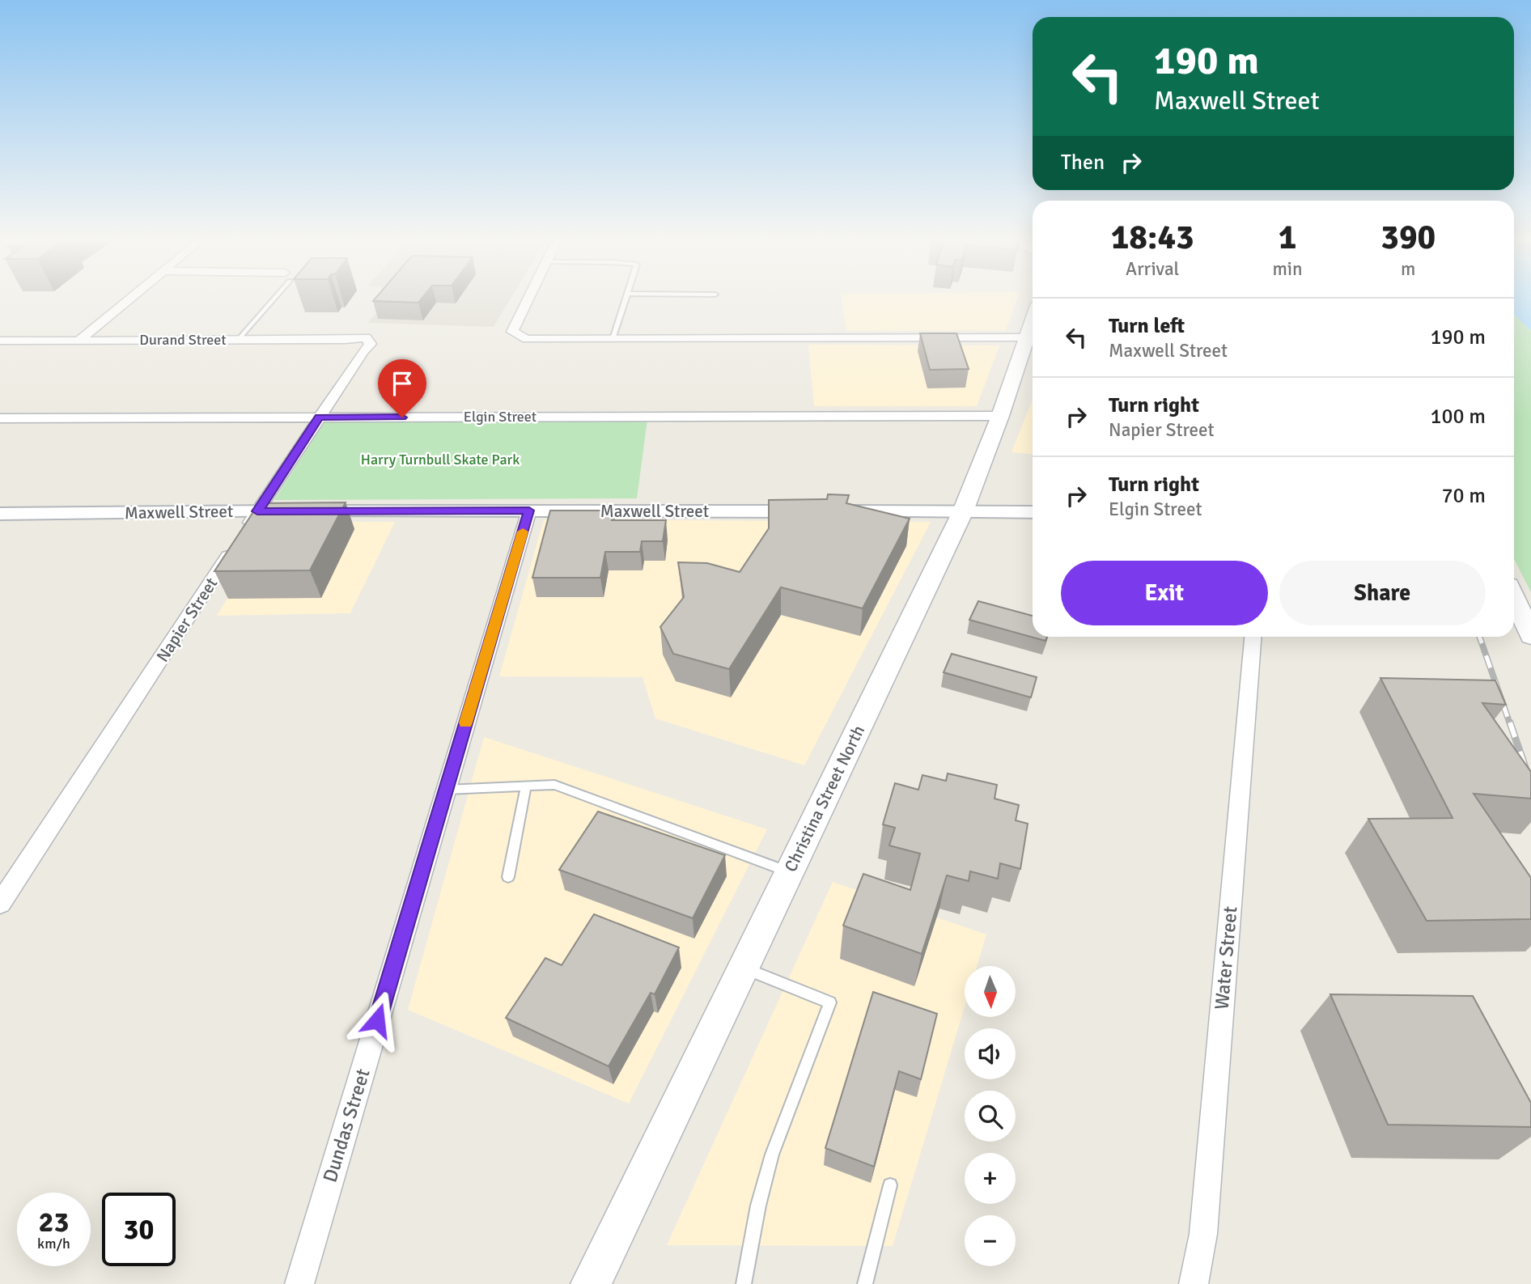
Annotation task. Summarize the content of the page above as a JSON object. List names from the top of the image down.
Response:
{
  "streets": {
    "main road": ["Christina Street North"],
    "street": [
      "Durand Street",
      "Elgin Street",
      "Maxwell Street",
      "Napier Street",
      "Water Street",
      "Dundas Street"
    ]
  },
  "crossings": [
    ["Durand Street", "Napier Street"],
    ["Elgin Street", "Napier Street"],
    ["Elgin Street", "Christina Street North"],
    ["Maxwell Street", "Napier Street"],
    ["Maxwell Street", "Christina Street North"],
    ["Maxwell Street", "Dundas Street"]
  ],
  "parks": ["Harry Turnbull Skate Park"],
  "north": "bottom",
  "page": {
    "turn": ["190 m", "Maxwell Street"],
    "then": "Then",
    "eta": [
      "18:43",
      "Arrival",
      "1",
      "min",
      "390",
      "m"
    ],
    "list": [
      {
        "name": "Turn left",
        "note": "Maxwell Street",
        "value": "190 m"
      },
      {
        "name": "Turn right",
        "note": "Napier Street",
        "value": "100 m"
      },
      {
        "name": "Turn right",
        "note": "Elgin Street",
        "value": "70 m"
      }
    ],
    "buttons": ["Exit", "Share"],
    "map_buttons": ["+", "−"],
    "speed": "23 km/h",
    "limit": "30"
  }
}
